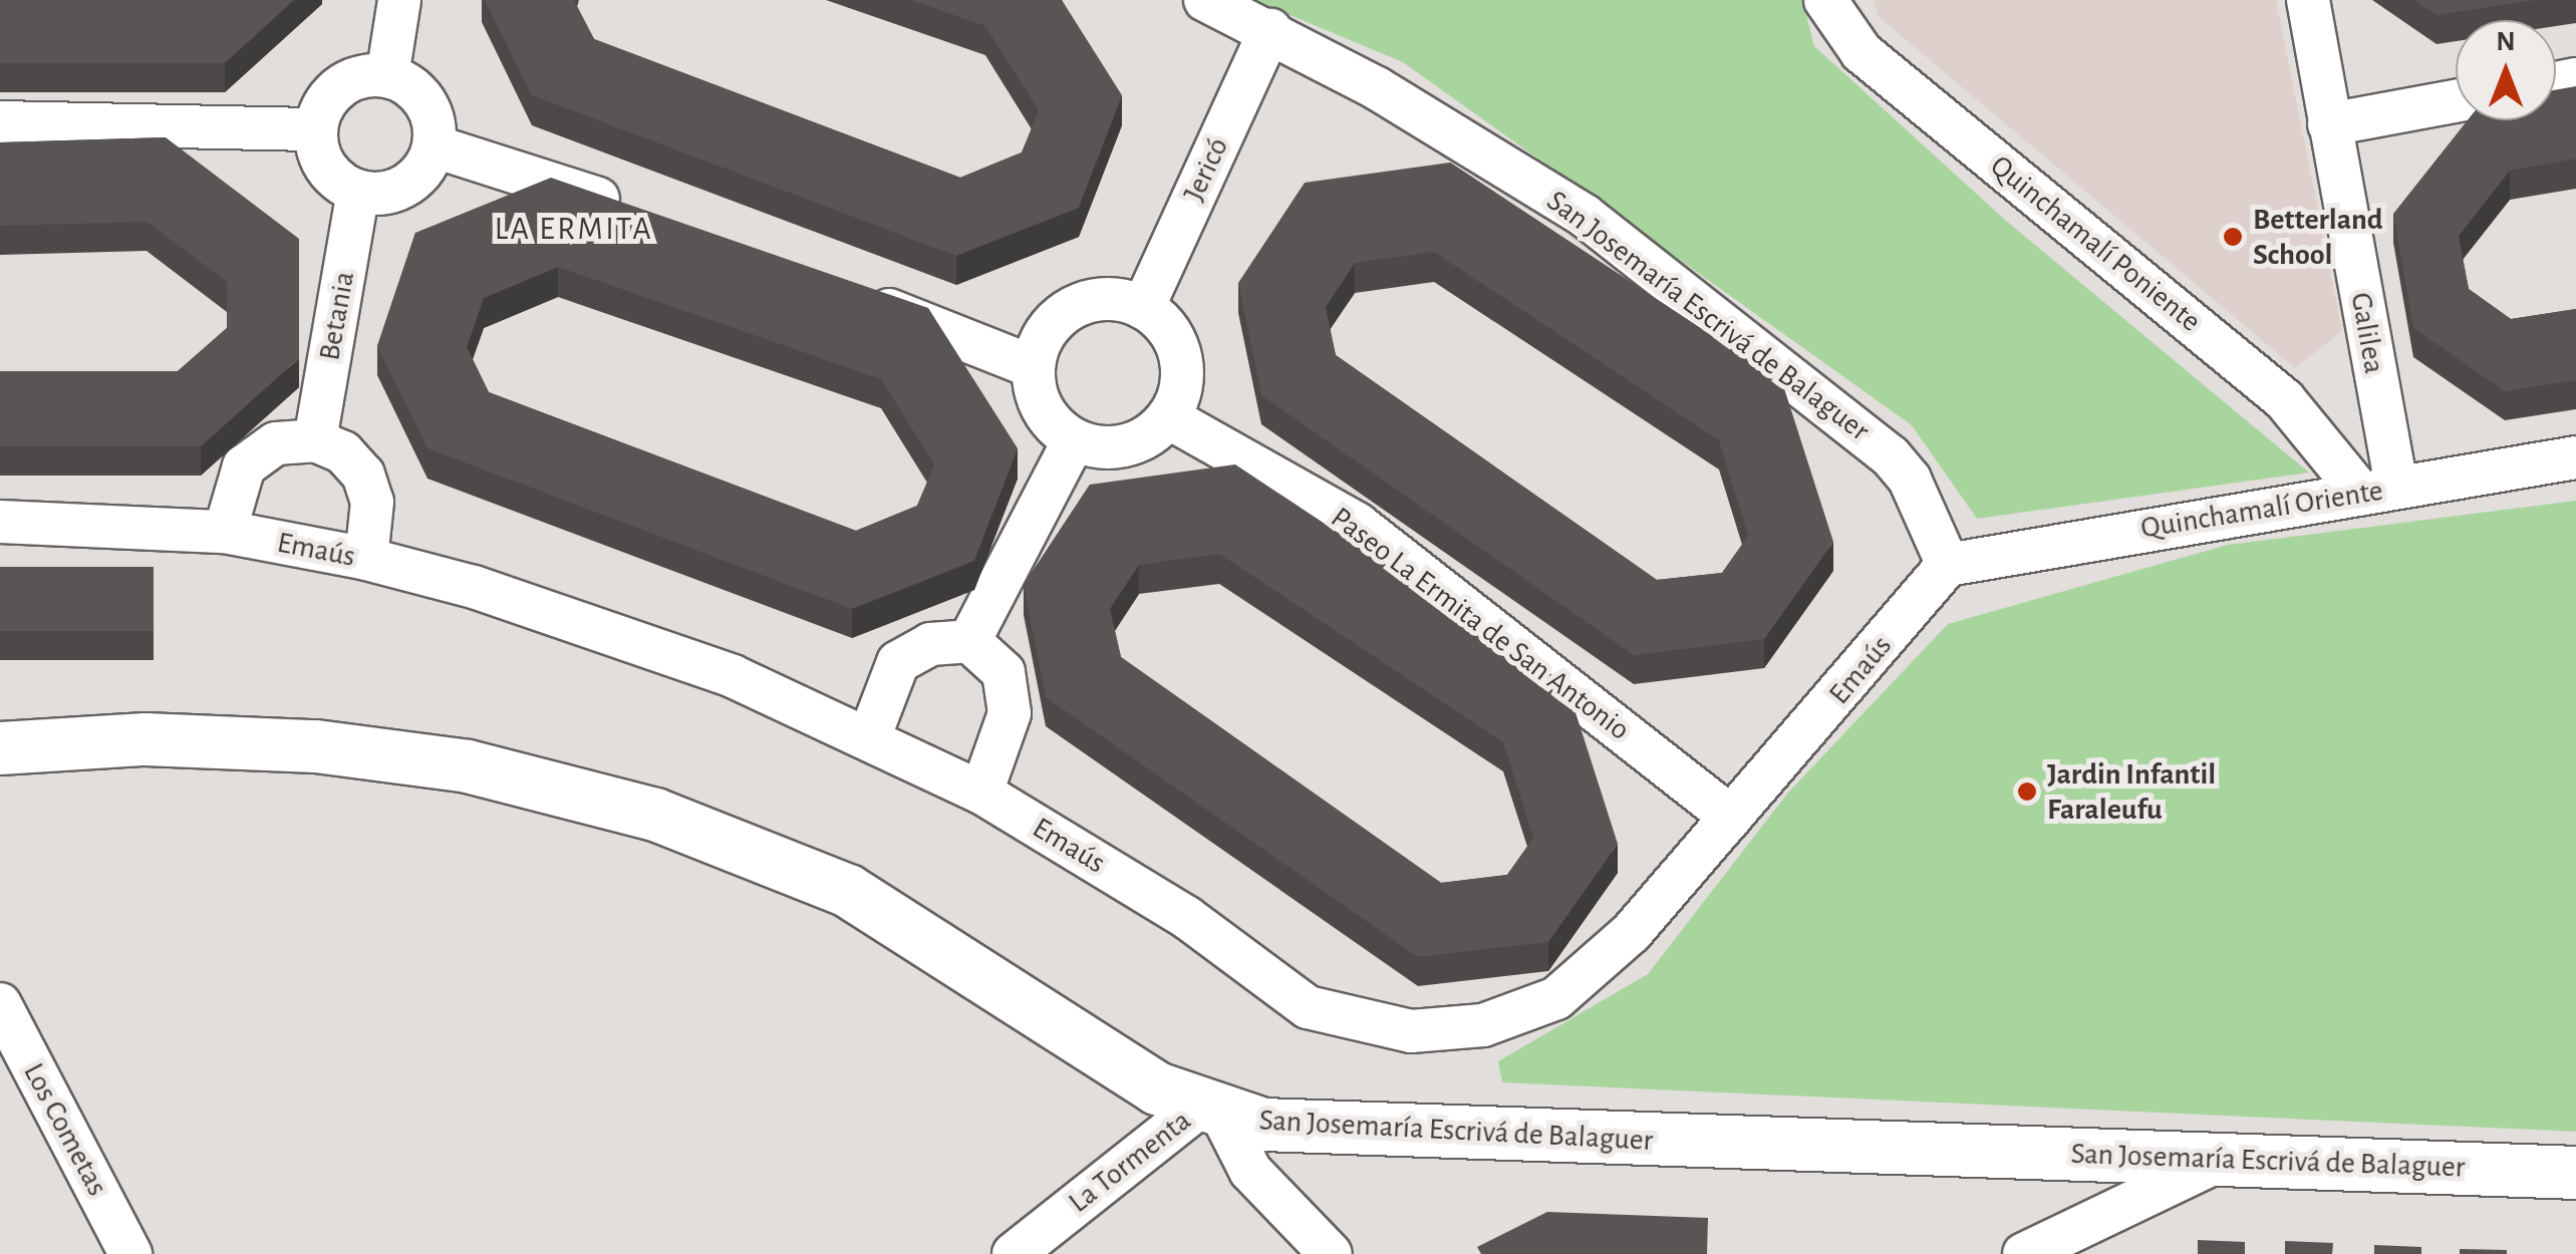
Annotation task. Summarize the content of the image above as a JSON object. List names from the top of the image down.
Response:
{
  "streets": {
    "street": [
      "Jericó",
      "Quinchamalí Poniente",
      "Betania",
      "San Josemaría Escrivá de Balaguer",
      "Galilea",
      "Quinchamalí Oriente",
      "Emaús",
      "Paseo La Ermita de San Antonio",
      "Los Cometas",
      "La Tormenta"
    ]
  },
  "crossings": [
    ["Jericó", "San Josemaría Escrivá de Balaguer"],
    ["Jericó", "Paseo La Ermita de San Antonio"],
    ["Quinchamalí Poniente", "Galilea"],
    ["Quinchamalí Poniente", "Quinchamalí Oriente"],
    ["San Josemaría Escrivá de Balaguer", "Quinchamalí Oriente"],
    ["San Josemaría Escrivá de Balaguer", "Emaús"],
    ["San Josemaría Escrivá de Balaguer", "La Tormenta"],
    ["Galilea", "Quinchamalí Oriente"],
    ["Quinchamalí Oriente", "Emaús"],
    ["Emaús", "Paseo La Ermita de San Antonio"]
  ],
  "districts": ["LA ERMITA"],
  "places": ["Betterland School", "Jardin Infantil Faraleufu"],
  "north": "top"
}
